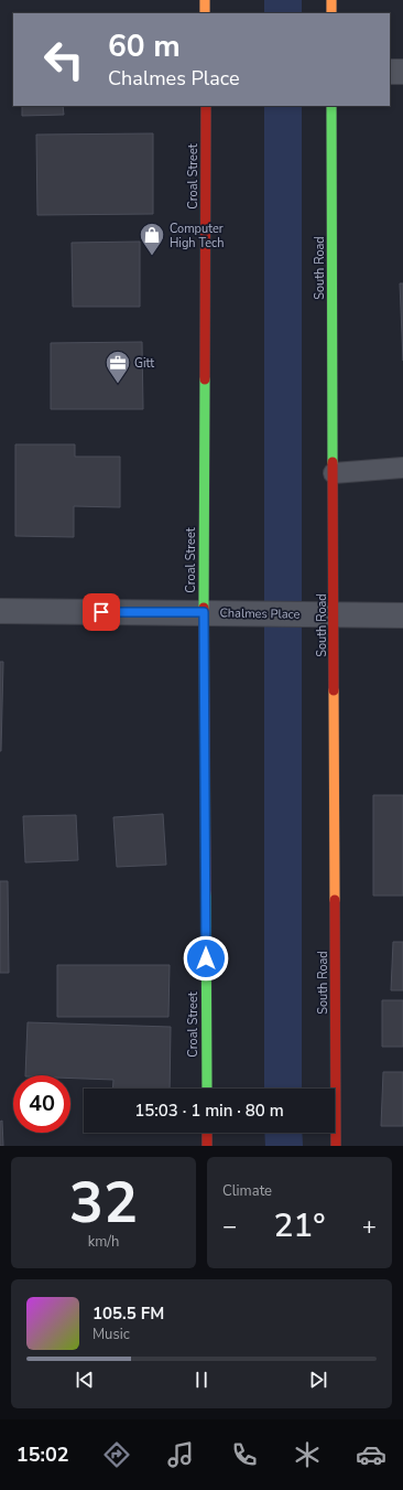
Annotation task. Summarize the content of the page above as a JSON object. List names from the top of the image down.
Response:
{
  "streets": {
    "street": ["Croal Street", "South Road", "Chalmes Place"]
  },
  "crossings": [
    ["Croal Street", "Chalmes Place"],
    ["South Road", "Chalmes Place"]
  ],
  "places": {
    "shop": ["Computer High Tech"],
    "office": ["Gitt"]
  },
  "page": {
    "turn": ["60 m", "Chalmes Place"],
    "limit": "40",
    "trip": "15:03 · 1 min · 80 m",
    "tile": [
      ["32", "km/h"],
      "Climate"
    ],
    "heat": ["−", "21°", "+"],
    "song": ["105.5 FM", "Music"],
    "tabs": "15:02"
  }
}
